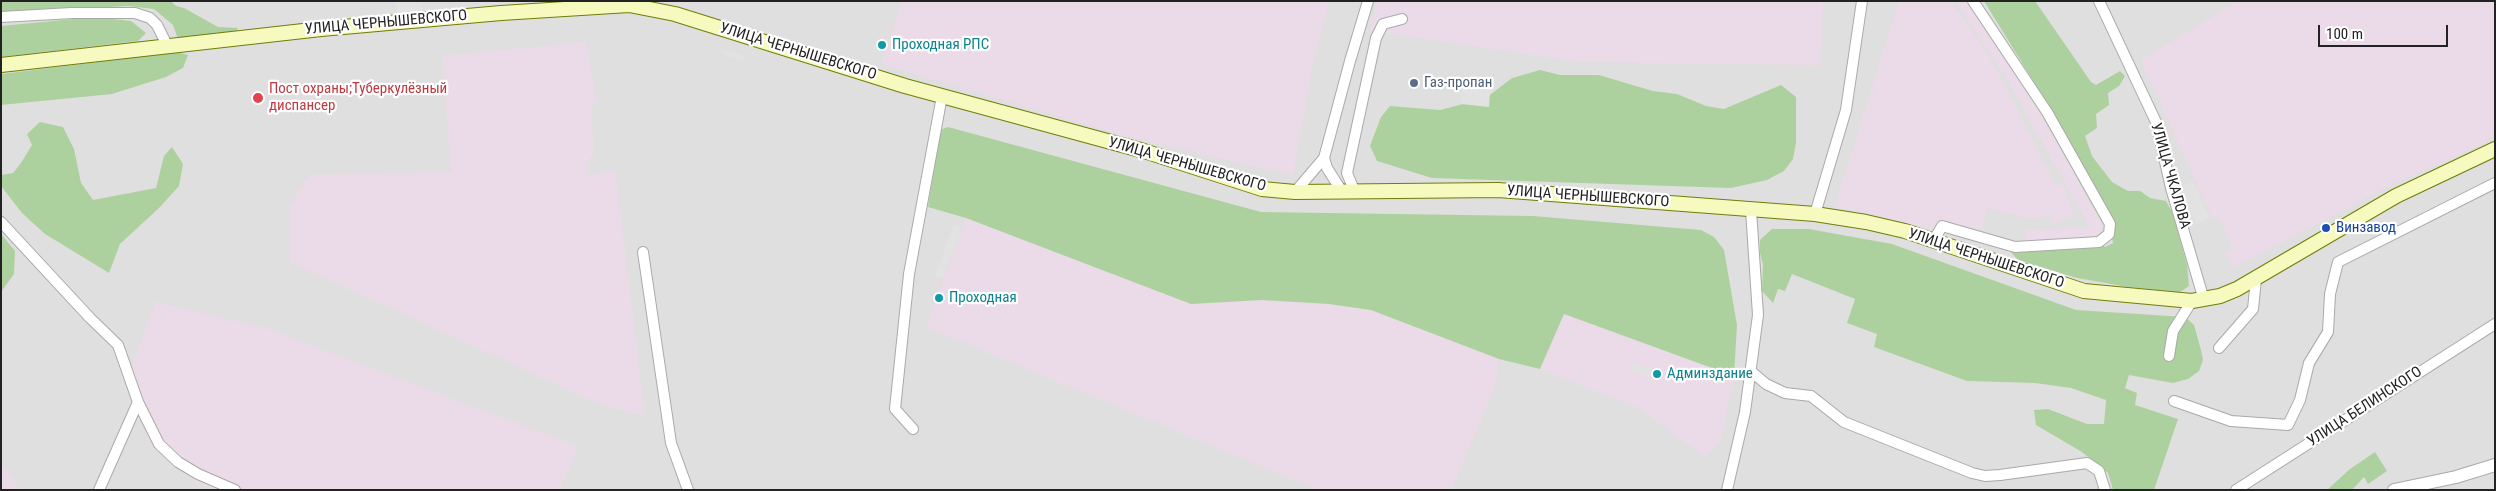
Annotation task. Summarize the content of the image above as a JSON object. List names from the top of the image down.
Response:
{
  "streets": {
    "main road": ["УЛИЦА ЧЕРНЫШЕВСКОГО"],
    "street": ["УЛИЦА ЧКАЛОВА", "УЛИЦА БЕЛИНСКОГО"]
  },
  "crossings": [
    ["УЛИЦА ЧЕРНЫШЕВСКОГО", "УЛИЦА ЧКАЛОВА"]
  ],
  "places": [
    "Проходная РПС",
    "Газ-пропан",
    "Пост охраны;Туберкулёзный диспансер",
    "Винзавод",
    "Проходная",
    "Админздание"
  ],
  "scale_bar": "100 m"
}
